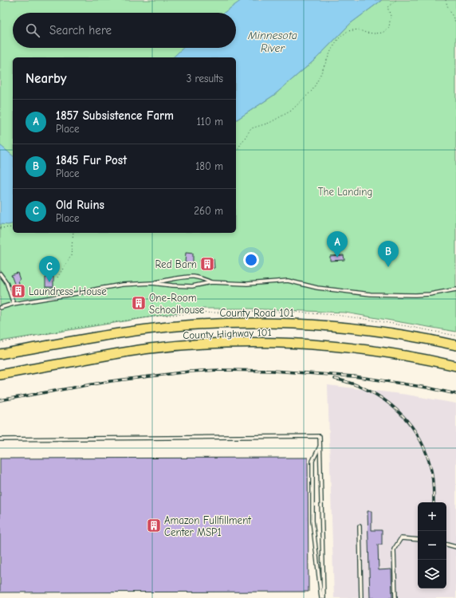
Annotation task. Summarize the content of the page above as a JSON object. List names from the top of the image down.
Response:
{
  "streets": {
    "main road": ["County Road 101", "County Highway 101"]
  },
  "water": ["Minnesota River"],
  "parks": ["The Landing"],
  "places": {
    "building": [
      "Red Barn",
      "Laundress' House",
      "One-Room Schoolhouse",
      "Amazon Fullfillment Center MSP1"
    ]
  },
  "page": {
    "search": "Search here",
    "heading": ["Nearby", "3 results"],
    "list": [
      {
        "mark": "A",
        "name": "1857 Subsistence Farm",
        "note": "Place",
        "value": "110 m"
      },
      {
        "mark": "B",
        "name": "1845 Fur Post",
        "note": "Place",
        "value": "180 m"
      },
      {
        "mark": "C",
        "name": "Old Ruins",
        "note": "Place",
        "value": "260 m"
      }
    ],
    "pins": ["A", "B", "C"],
    "map_buttons": ["+", "−"]
  }
}
